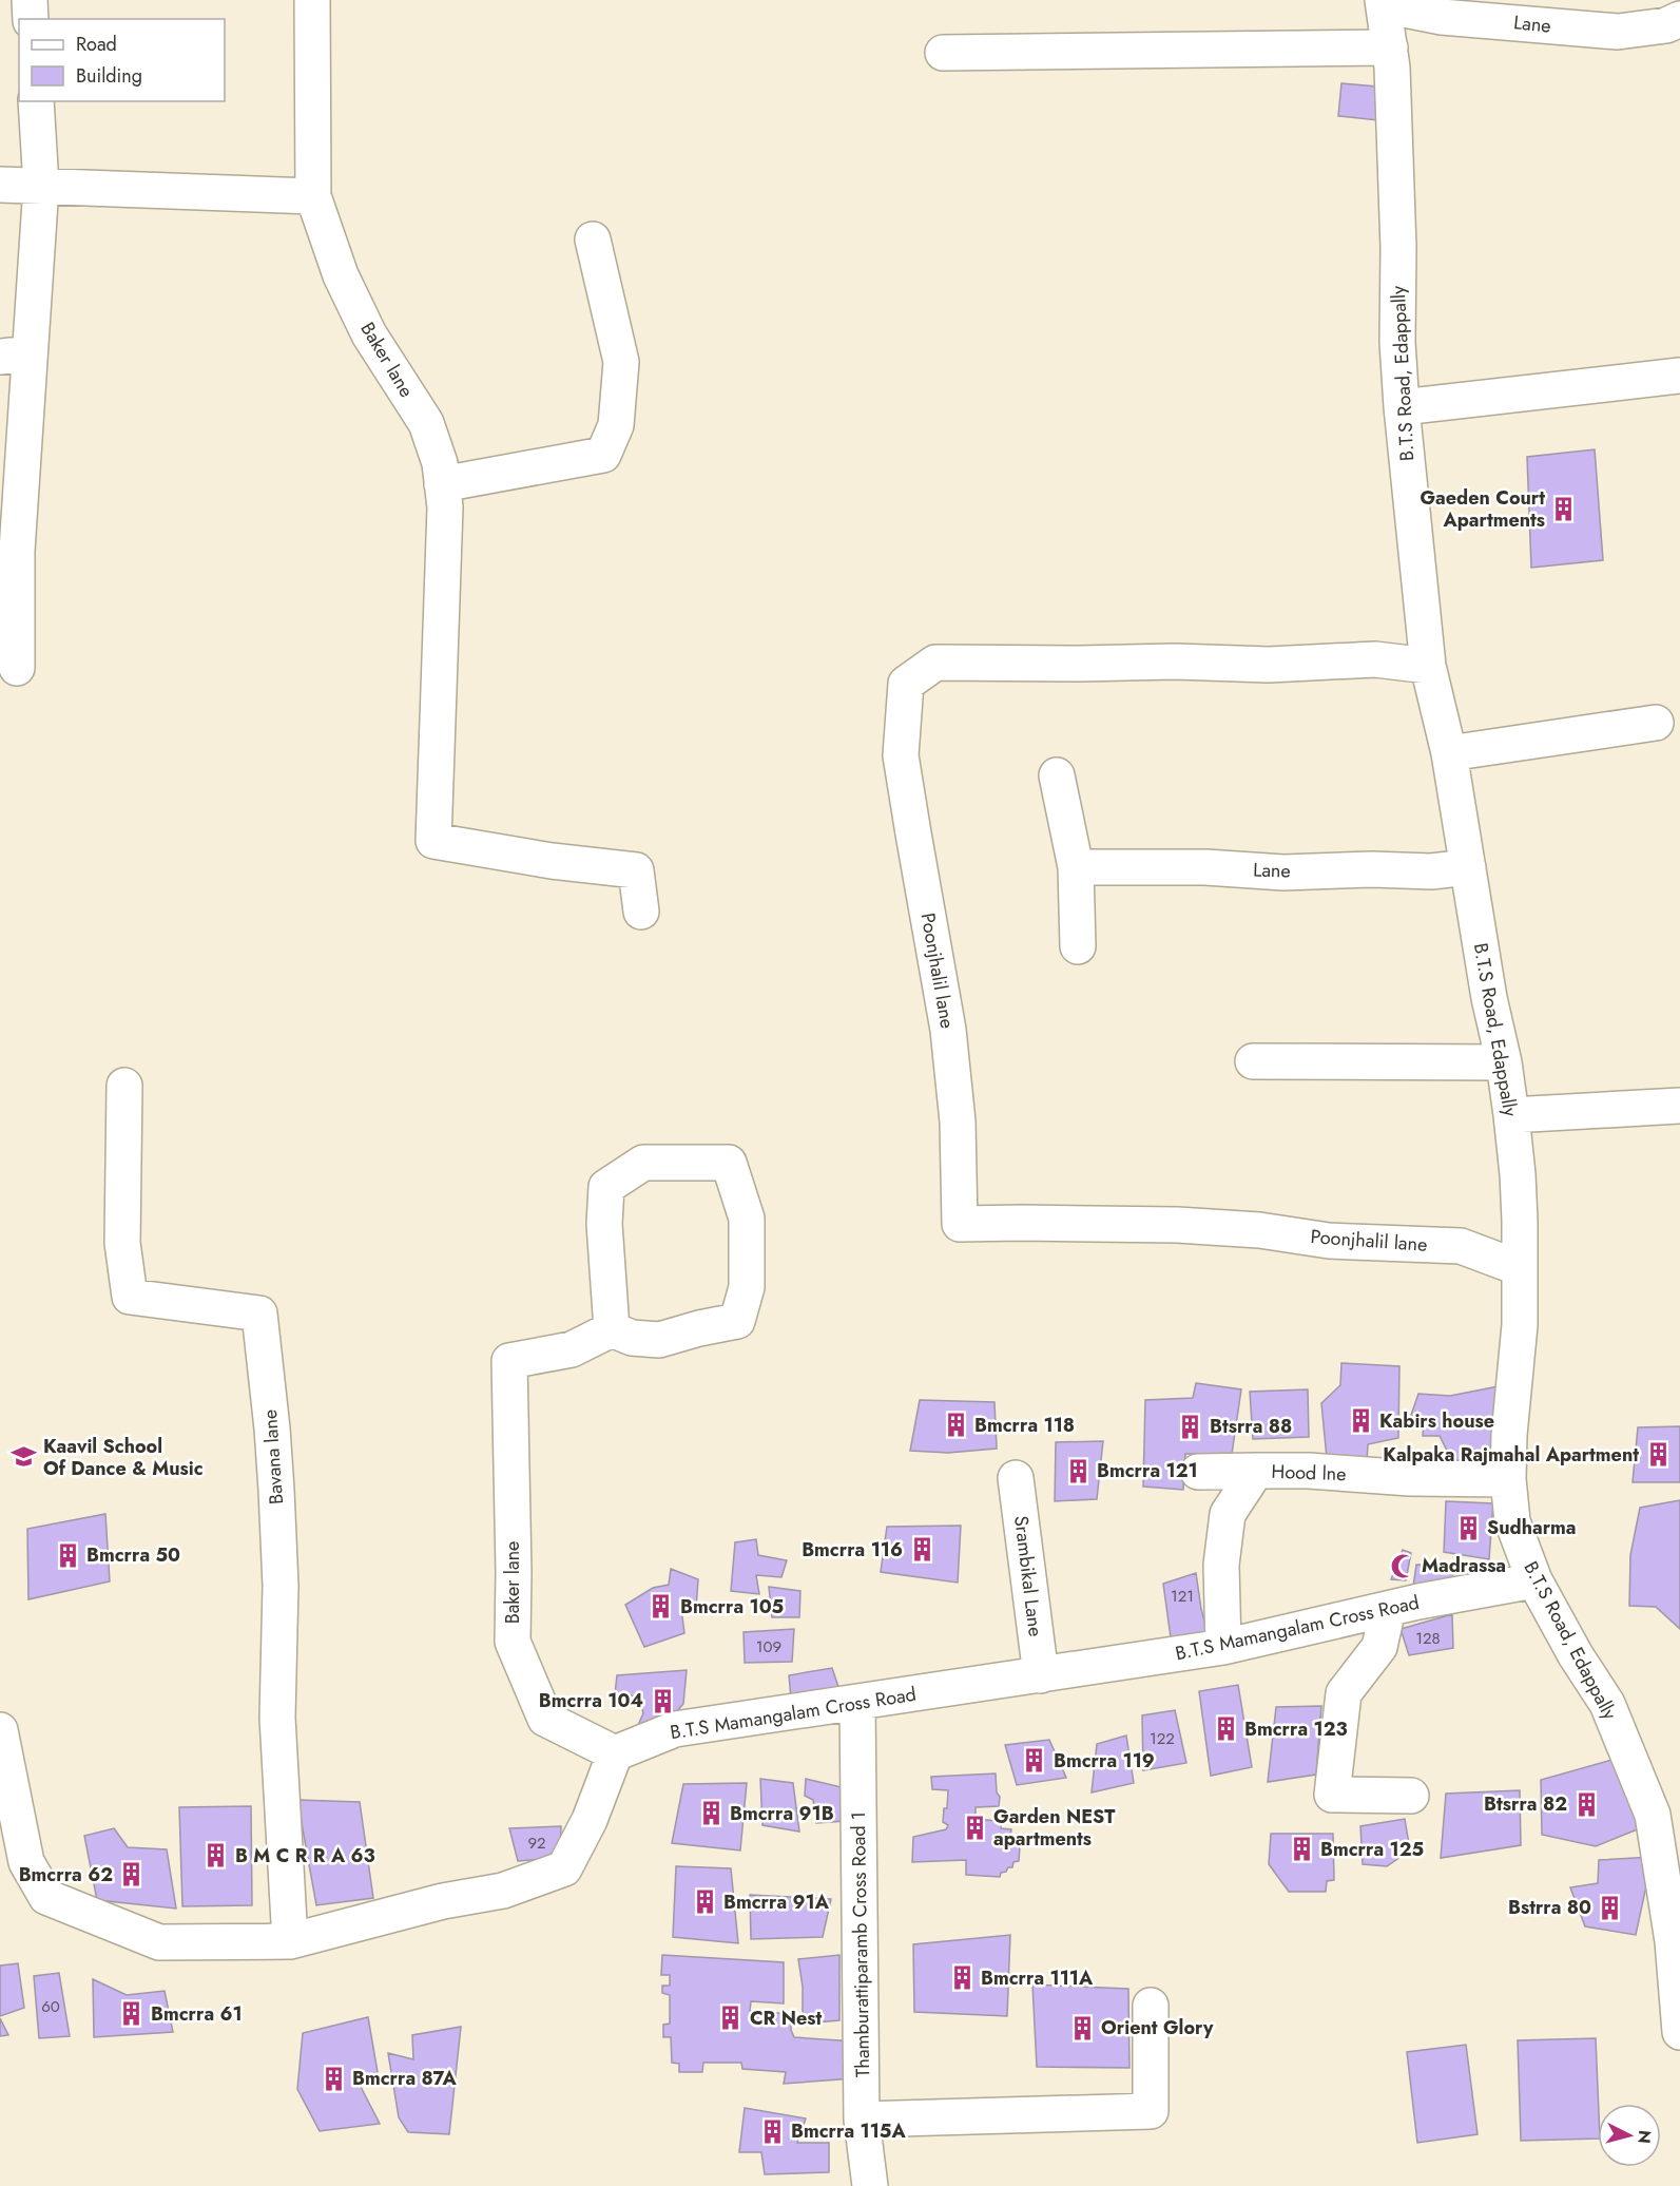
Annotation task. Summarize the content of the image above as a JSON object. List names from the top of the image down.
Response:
{
  "streets": {
    "street": [
      "Lane",
      "Baker lane",
      "B.T.S Road, Edappally",
      "Poonjhalil lane",
      "Bavana lane",
      "Hood lne",
      "Srambikal Lane",
      "B.T.S Mamangalam Cross Road",
      "Thamburattiparamb Cross Road 1"
    ]
  },
  "crossings": [
    ["Lane", "B.T.S Road, Edappally"],
    ["Baker lane", "B.T.S Mamangalam Cross Road"],
    ["B.T.S Road, Edappally", "Poonjhalil lane"],
    ["B.T.S Road, Edappally", "Hood lne"],
    ["B.T.S Road, Edappally", "B.T.S Mamangalam Cross Road"],
    ["Hood lne", "B.T.S Mamangalam Cross Road"],
    ["Srambikal Lane", "B.T.S Mamangalam Cross Road"],
    ["B.T.S Mamangalam Cross Road", "Thamburattiparamb Cross Road 1"]
  ],
  "places": {
    "building": [
      "Gaeden Court Apartments",
      "Kabirs house",
      "Bmcrra 118",
      "Btsrra 88",
      "Kalpaka Rajmahal Apartment",
      "Bmcrra 121",
      "Sudharma",
      "Bmcrra 116",
      "Bmcrra 50",
      "Bmcrra 105",
      "Bmcrra 104",
      "Bmcrra 123",
      "Bmcrra 119",
      "Btsrra 82",
      "Bmcrra 91B",
      "Garden NEST apartments",
      "Bmcrra 125",
      "B M C R R A 63",
      "Bmcrra 62",
      "Bmcrra 91A",
      "Bstrra 80",
      "Bmcrra 111A",
      "Bmcrra 61",
      "CR Nest",
      "Orient Glory",
      "Bmcrra 87A",
      "Bmcrra 115A"
    ],
    "school or university": ["Kaavil School Of Dance & Music"],
    "mosque": ["Madrassa"]
  },
  "house_numbers": [
    "121",
    "128",
    "109",
    "122",
    "92",
    "60"
  ],
  "legend": ["Road", "Building"],
  "north": "right"
}
